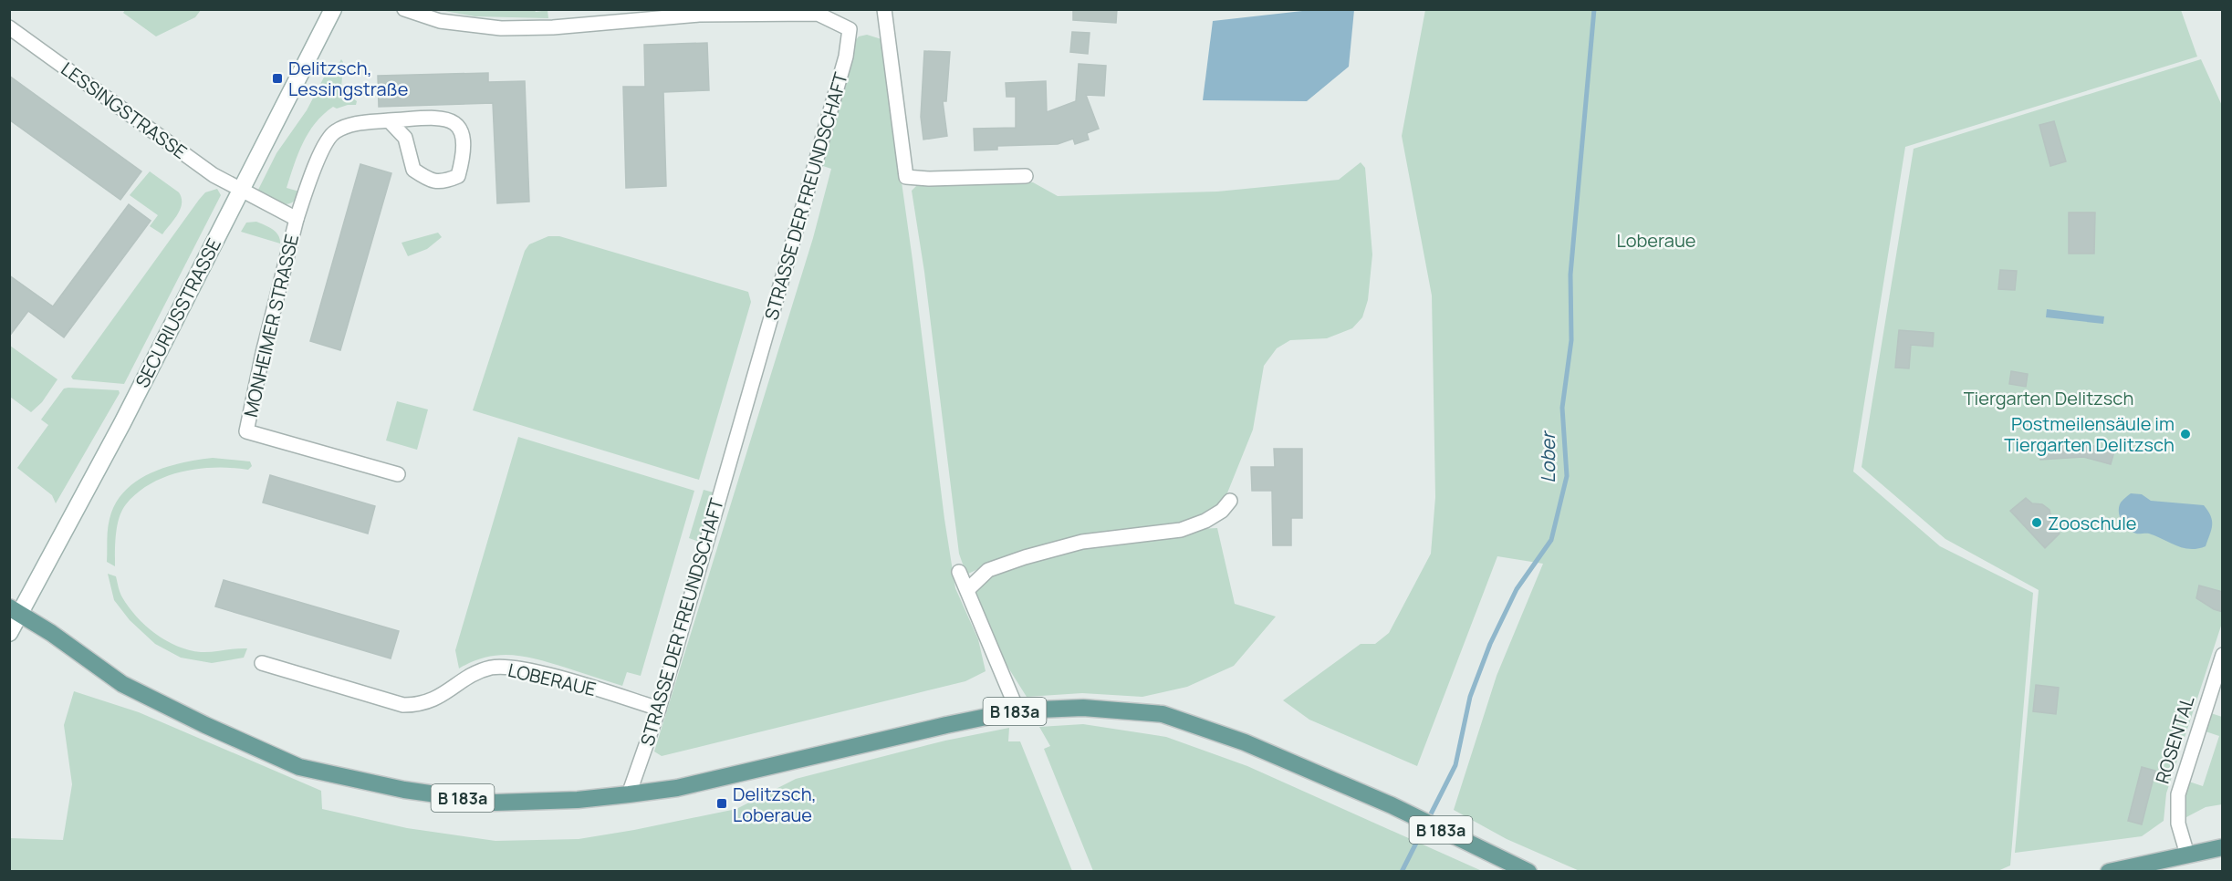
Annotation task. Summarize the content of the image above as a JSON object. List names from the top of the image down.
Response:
{
  "streets": {
    "main road": ["B 183a"],
    "street": [
      "LESSINGSTRASSE",
      "STRASSE DER FREUNDSCHAFT",
      "SECURIUSSTRASSE",
      "MONHEIMER STRASSE",
      "LOBERAUE",
      "ROSENTAL"
    ]
  },
  "crossings": [
    ["LESSINGSTRASSE", "SECURIUSSTRASSE"],
    ["LESSINGSTRASSE", "MONHEIMER STRASSE"],
    ["STRASSE DER FREUNDSCHAFT", "LOBERAUE"],
    ["STRASSE DER FREUNDSCHAFT", "B 183a"],
    ["SECURIUSSTRASSE", "MONHEIMER STRASSE"],
    ["SECURIUSSTRASSE", "B 183a"]
  ],
  "water": ["Lober"],
  "parks": ["Loberaue", "Tiergarten Delitzsch"],
  "places": {
    "transit": ["Delitzsch, Lessingstraße", "Delitzsch, Loberaue"],
    "other": ["Postmeilensäule im Tiergarten Delitzsch", "Zooschule"]
  }
}
